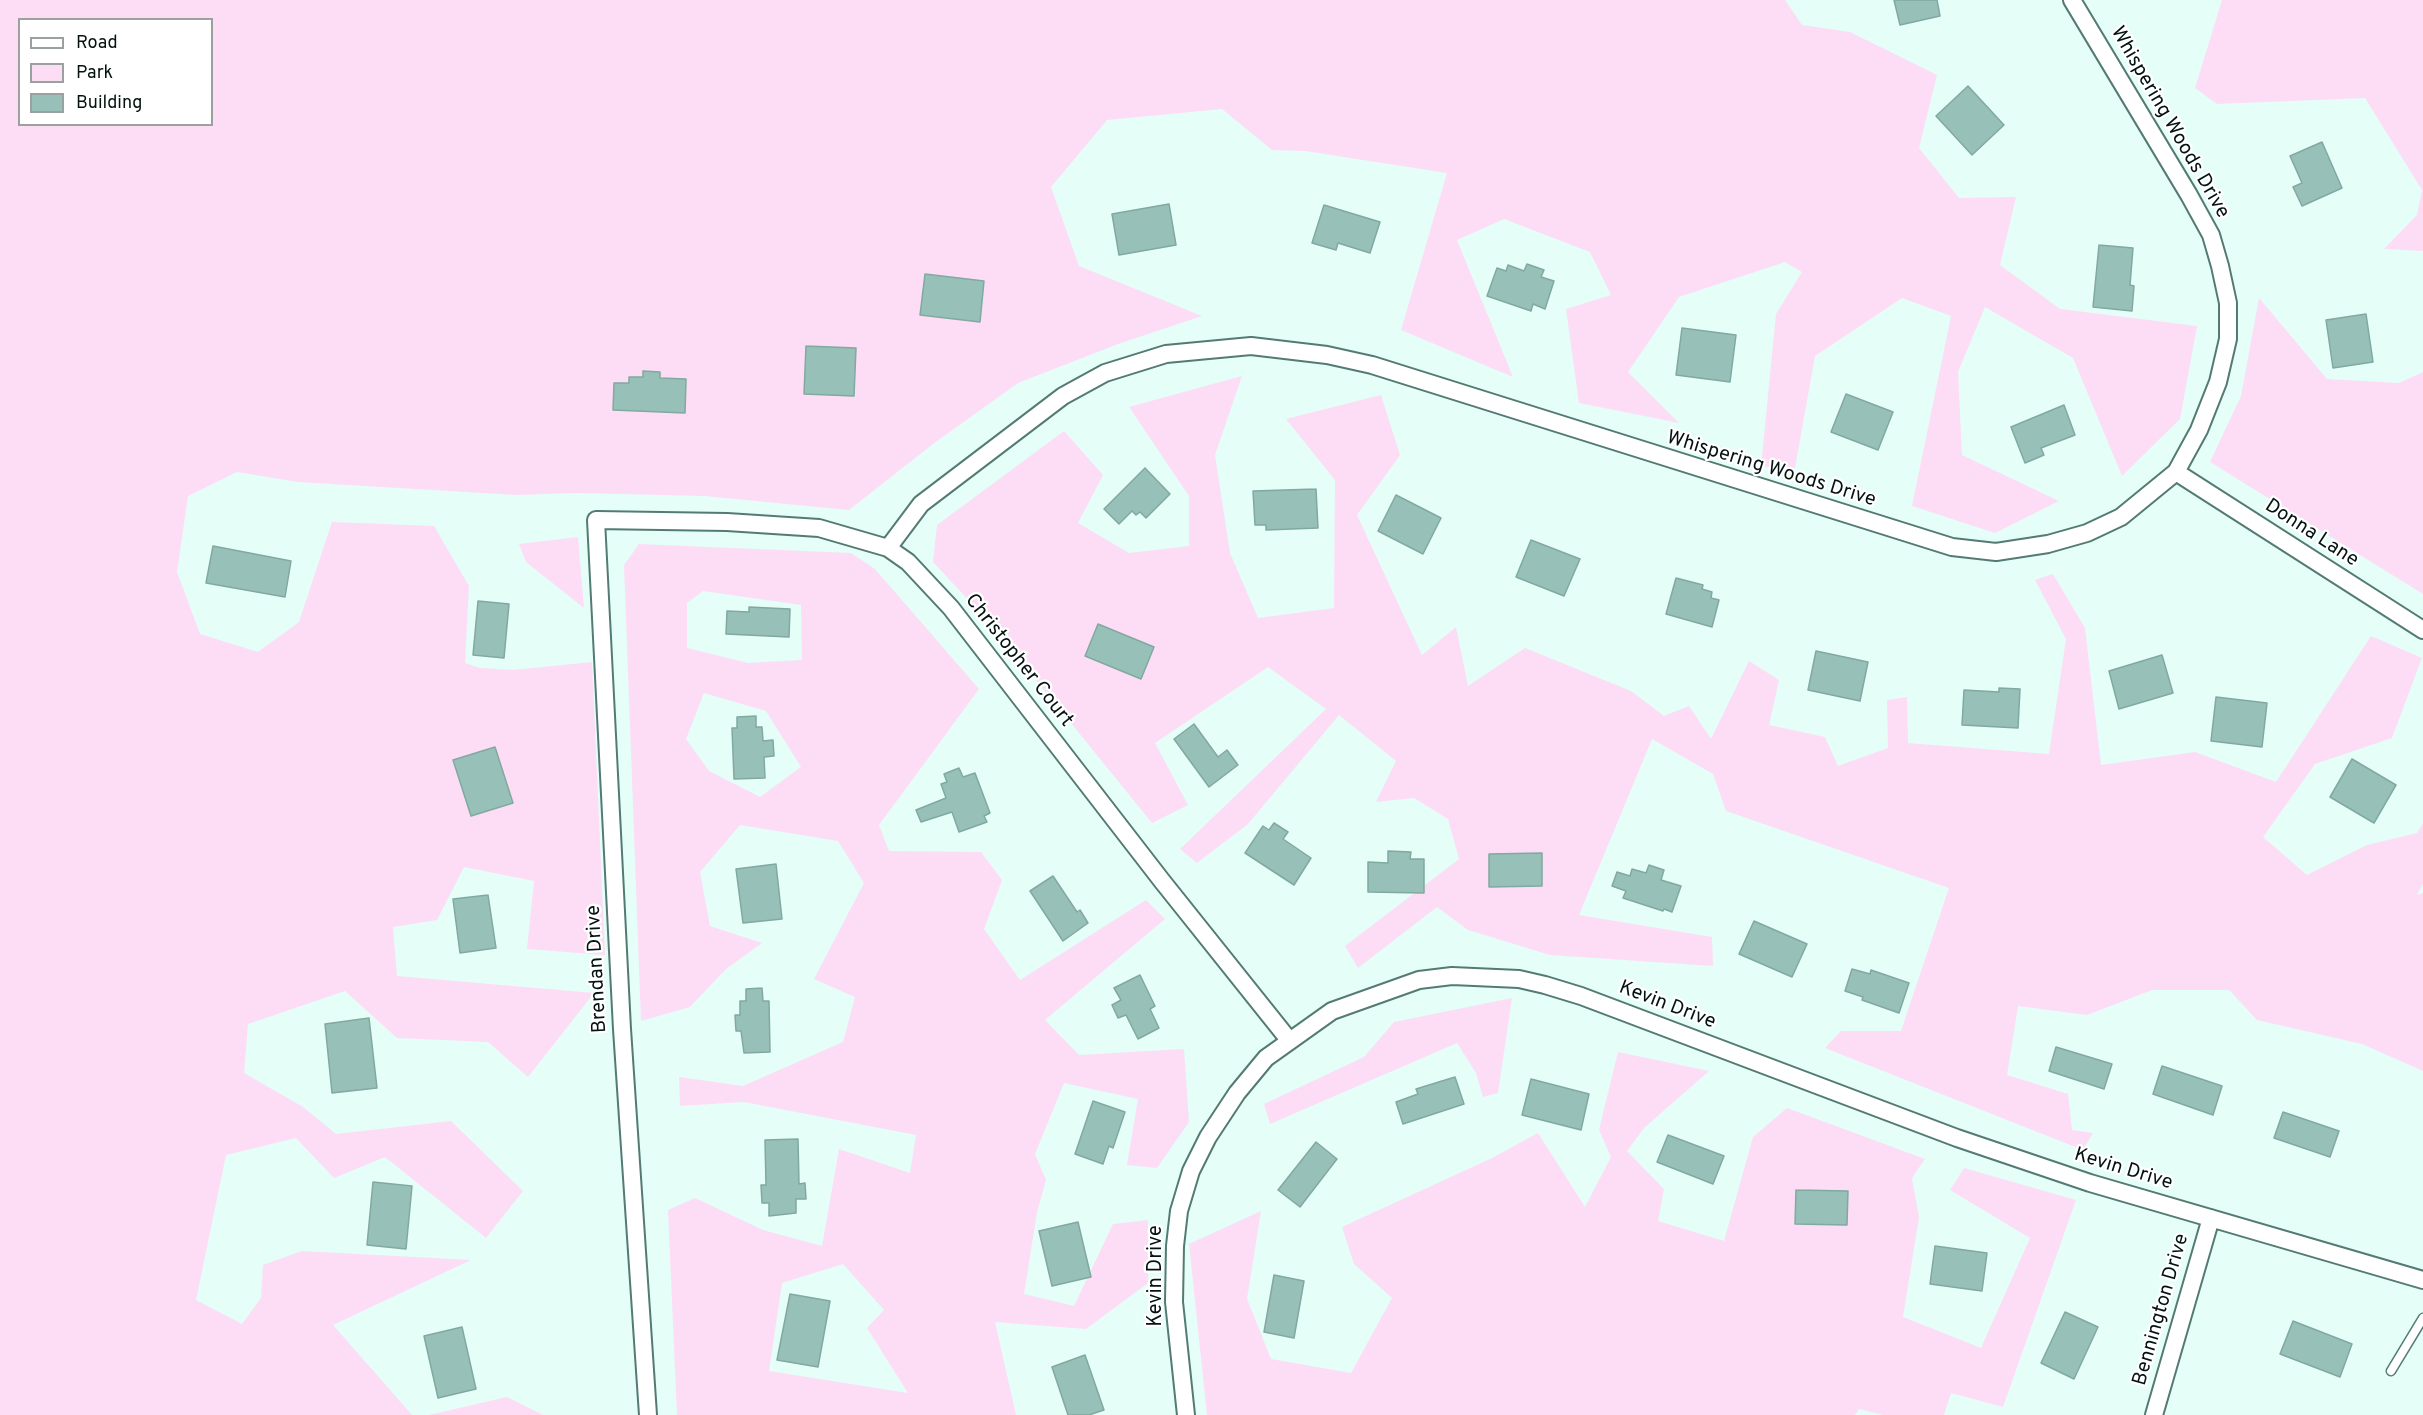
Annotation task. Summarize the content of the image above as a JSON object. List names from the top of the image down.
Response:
{
  "streets": {
    "street": [
      "Whispering Woods Drive",
      "Donna Lane",
      "Christopher Court",
      "Brendan Drive",
      "Kevin Drive",
      "Bennington Drive"
    ]
  },
  "crossings": [
    ["Whispering Woods Drive", "Donna Lane"],
    ["Whispering Woods Drive", "Christopher Court"],
    ["Christopher Court", "Brendan Drive"],
    ["Christopher Court", "Kevin Drive"],
    ["Kevin Drive", "Bennington Drive"]
  ],
  "legend": ["Road", "Park", "Building"]
}
